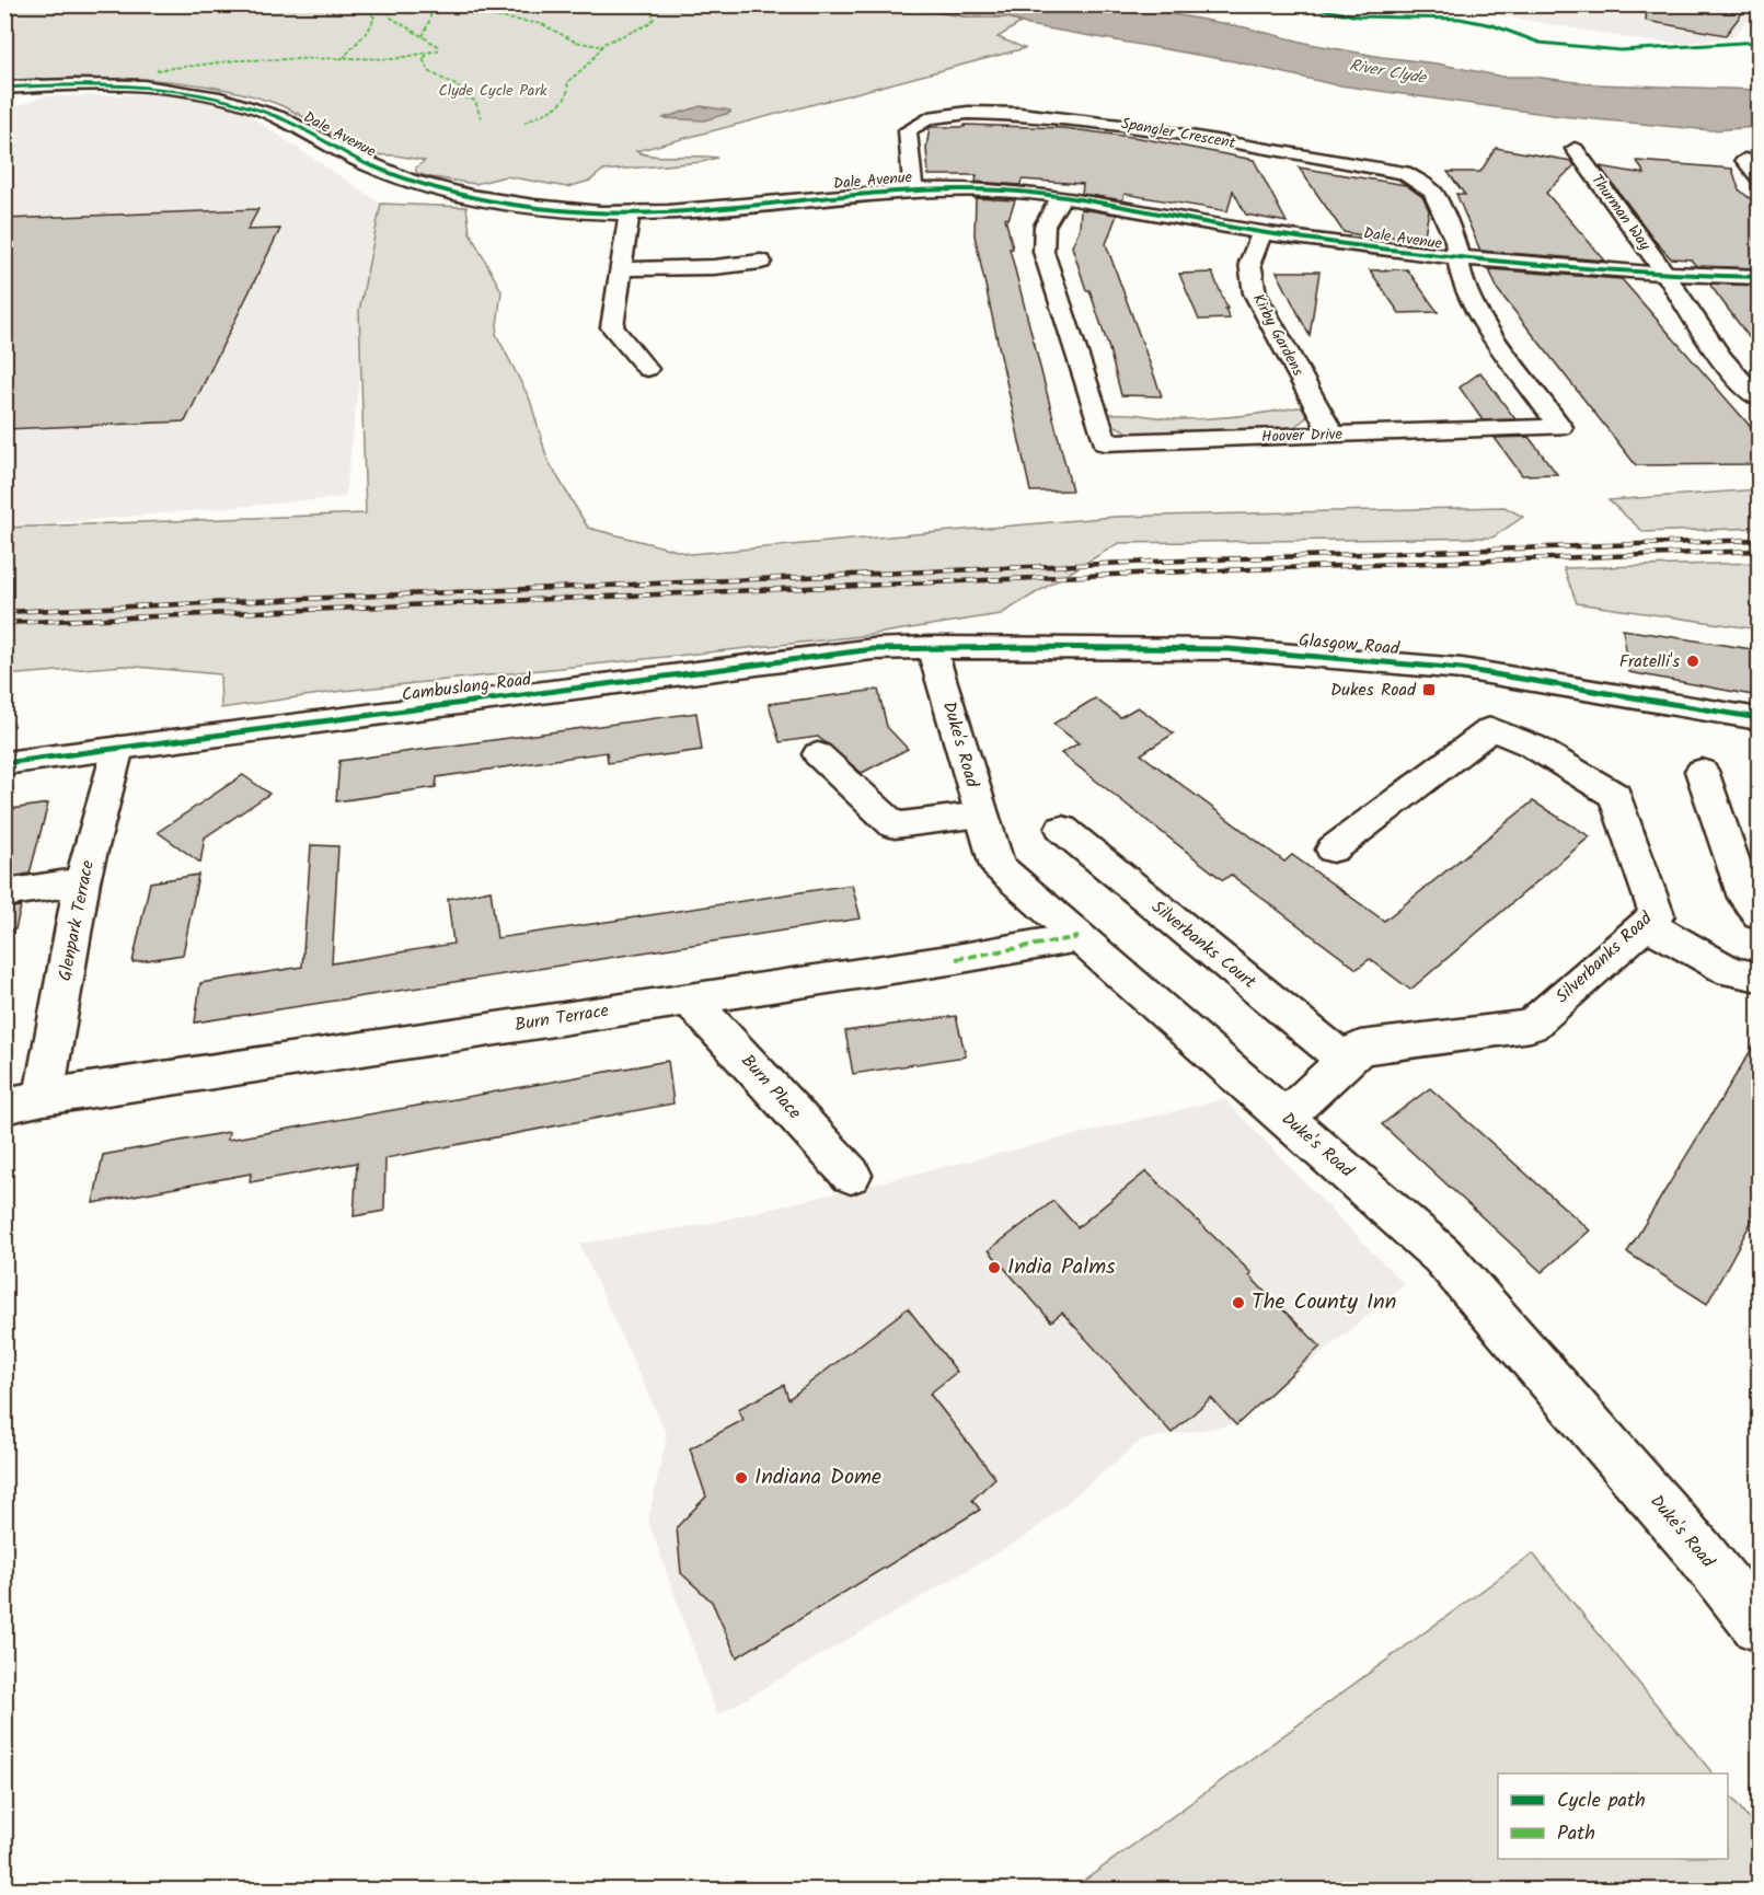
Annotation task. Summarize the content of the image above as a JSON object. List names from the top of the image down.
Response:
{
  "streets": {
    "street": [
      "Spangler Crescent",
      "Dale Avenue",
      "Thurman Way",
      "Kirby Gardens",
      "Hoover Drive",
      "Glasgow Road",
      "Cambuslang Road",
      "Duke's Road",
      "Glenpark Terrace",
      "Silverbanks Court",
      "Silverbanks Road",
      "Burn Terrace",
      "Burn Place"
    ]
  },
  "crossings": [
    ["Spangler Crescent", "Dale Avenue"],
    ["Spangler Crescent", "Hoover Drive"],
    ["Dale Avenue", "Thurman Way"],
    ["Dale Avenue", "Kirby Gardens"],
    ["Dale Avenue", "Hoover Drive"],
    ["Kirby Gardens", "Hoover Drive"],
    ["Glasgow Road", "Cambuslang Road"],
    ["Glasgow Road", "Duke's Road"],
    ["Cambuslang Road", "Duke's Road"],
    ["Cambuslang Road", "Glenpark Terrace"],
    ["Duke's Road", "Silverbanks Road"],
    ["Duke's Road", "Burn Terrace"],
    ["Glenpark Terrace", "Burn Terrace"],
    ["Silverbanks Court", "Silverbanks Road"],
    ["Burn Terrace", "Burn Place"]
  ],
  "water": ["River Clyde"],
  "parks": ["Clyde Cycle Park"],
  "places": {
    "other": [
      "Fratelli's",
      "India Palms",
      "The County Inn",
      "Indiana Dome"
    ],
    "transit": ["Dukes Road"]
  },
  "legend": ["Cycle path", "Path"]
}
